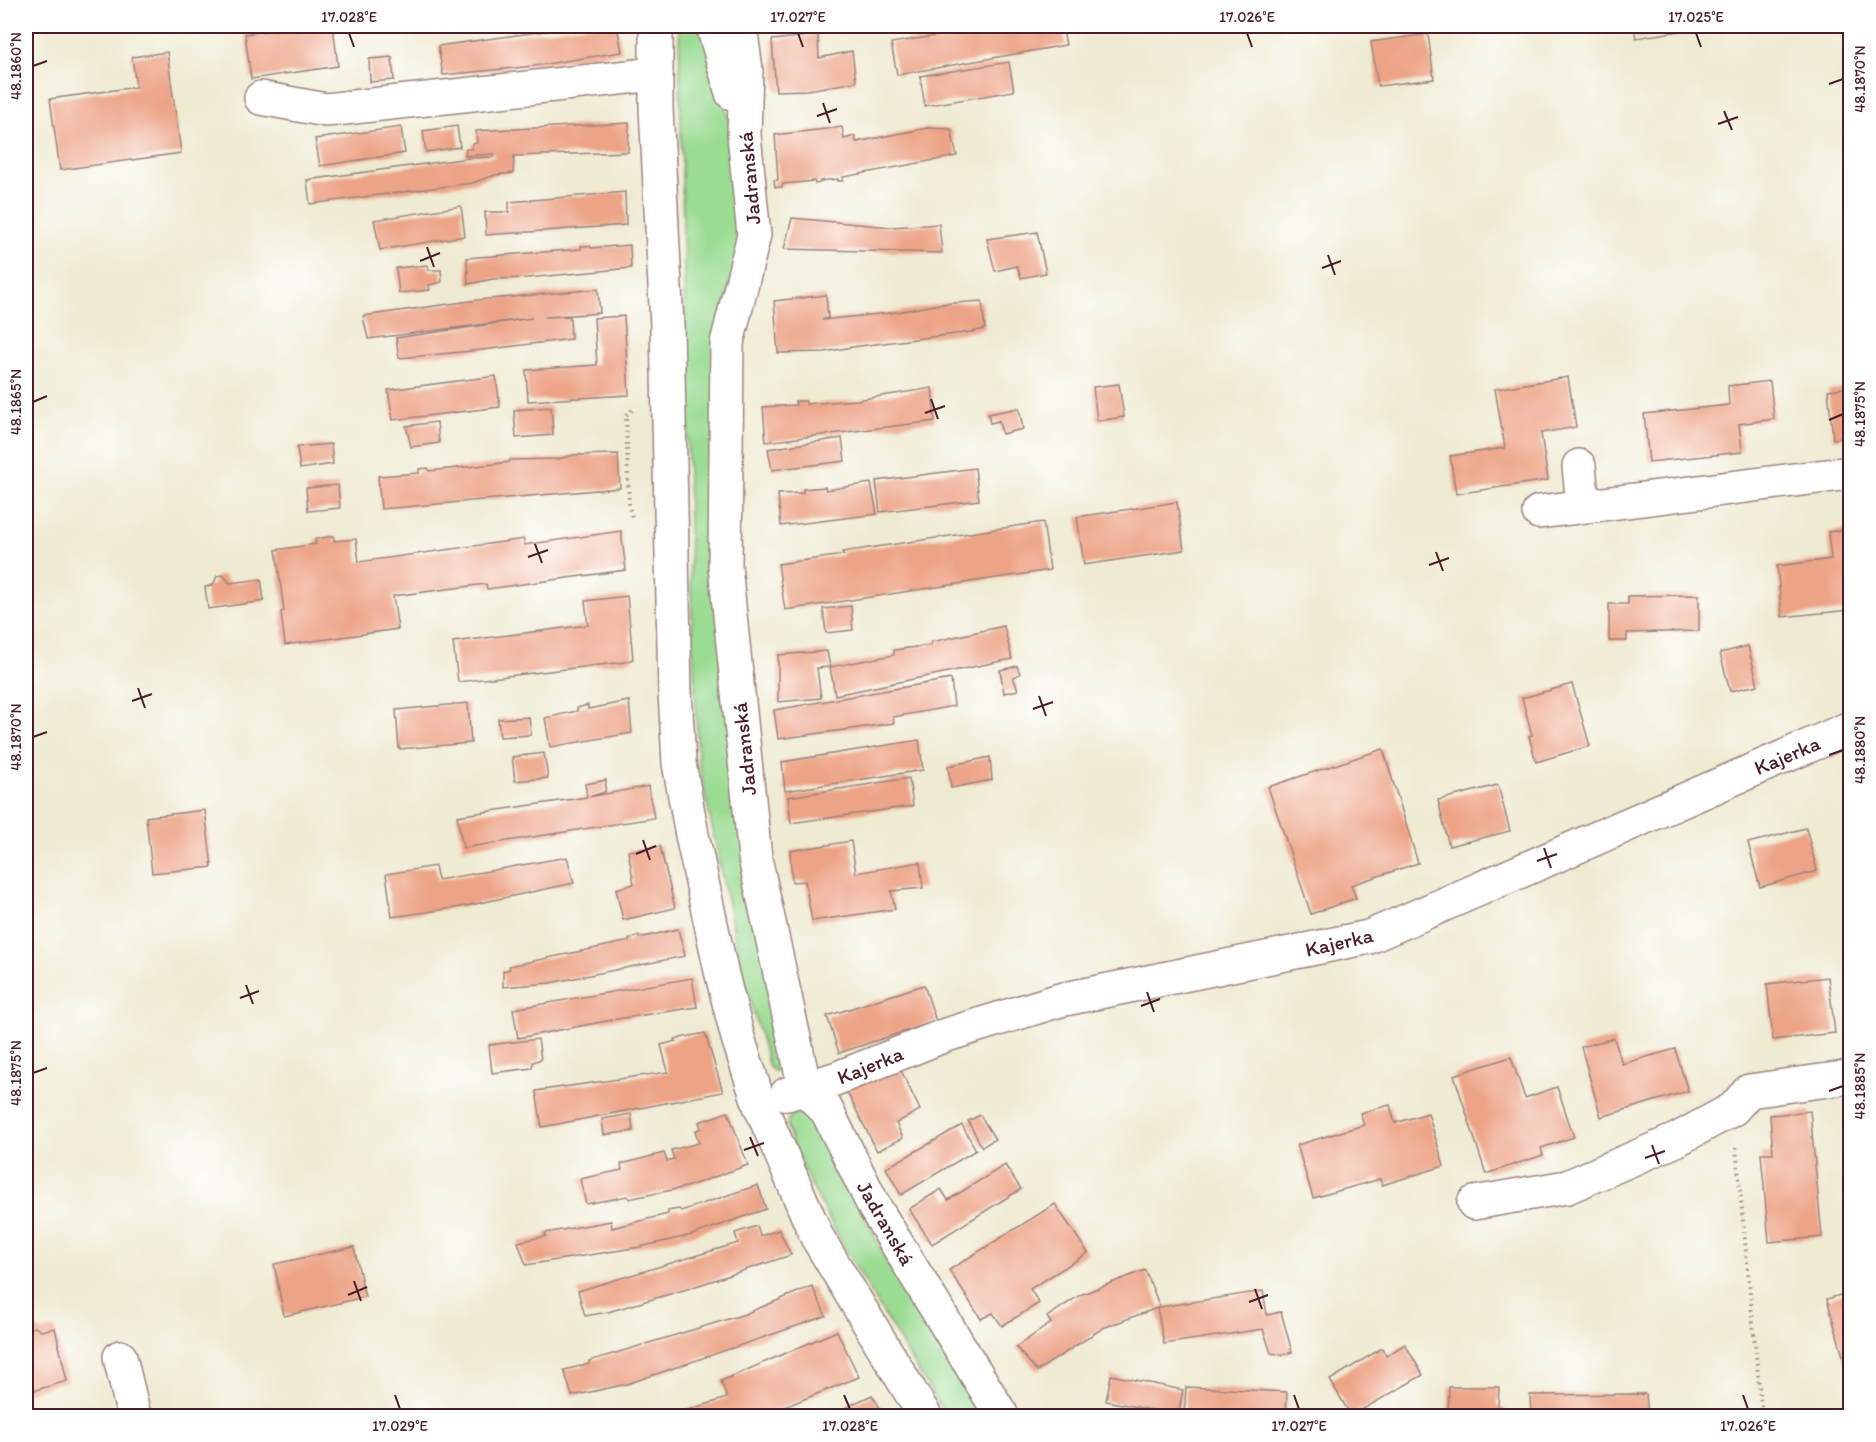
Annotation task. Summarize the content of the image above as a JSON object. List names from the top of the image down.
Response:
{
  "streets": {
    "street": ["Jadranská", "Kajerka"]
  },
  "crossings": [
    ["Jadranská", "Kajerka"]
  ],
  "coordinates": [
    "17.028°E",
    "17.027°E",
    "17.026°E",
    "17.025°E",
    "48.1860°N",
    "48.1870°N",
    "48.1865°N",
    "48.1875°N",
    "48.1880°N",
    "48.1885°N",
    "17.029°E"
  ]
}
